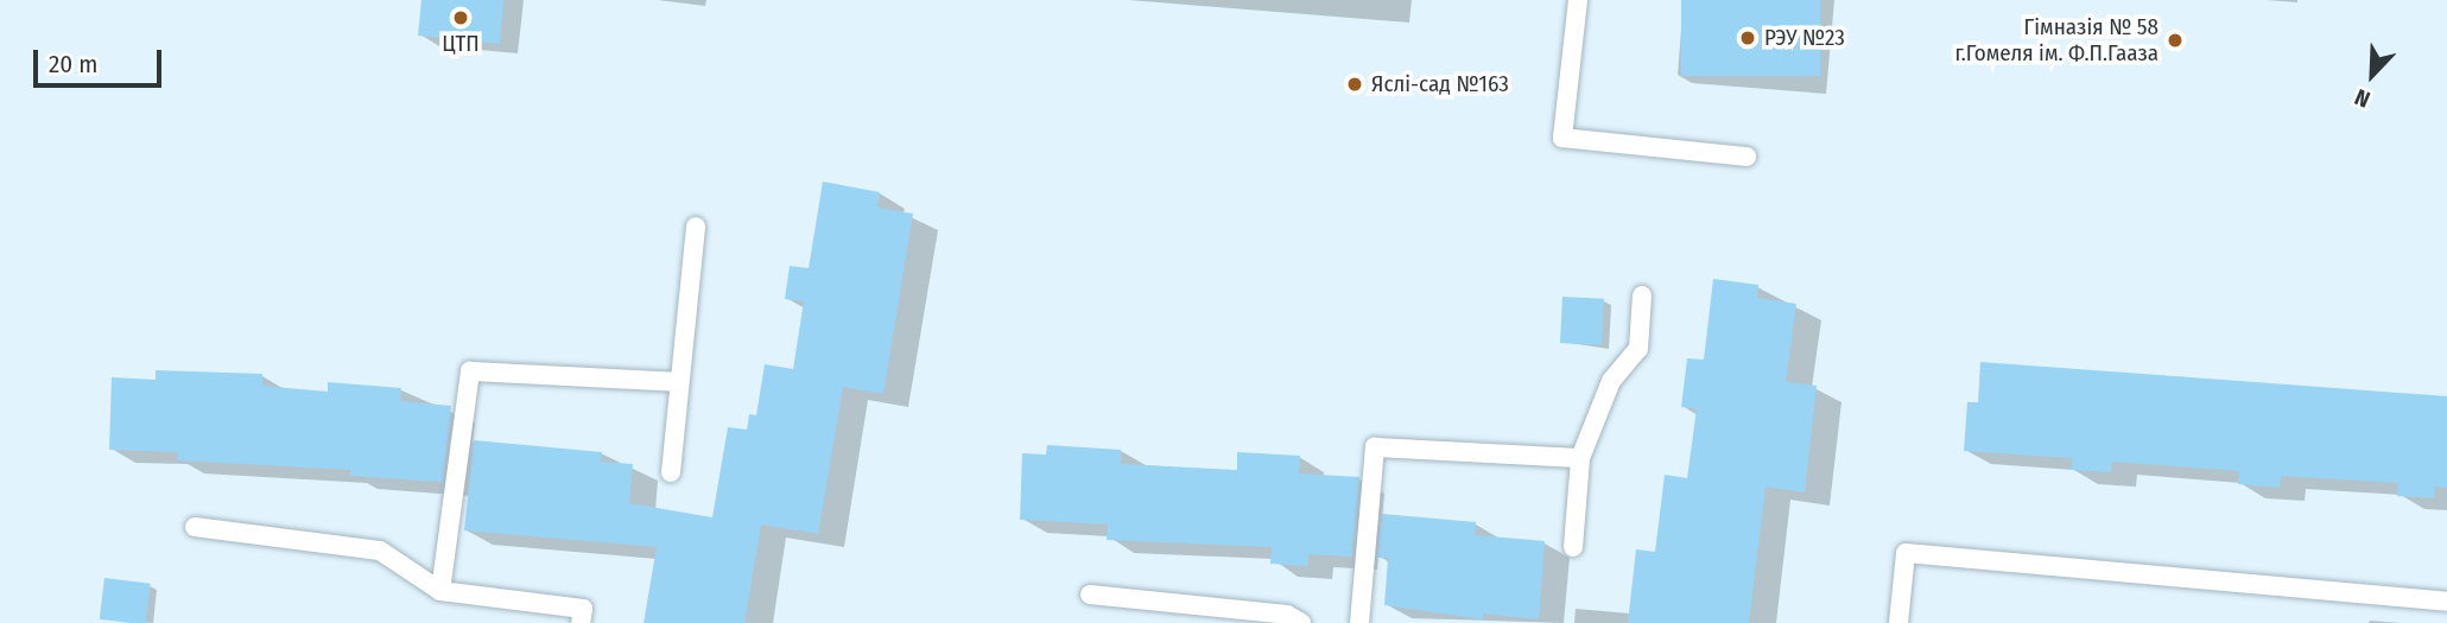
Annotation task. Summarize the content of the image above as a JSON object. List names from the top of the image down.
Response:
{
  "places": [
    "ЦТП",
    "РЭУ №23",
    "Гімназія № 58 г.Гомеля ім. Ф.П.Гааза",
    "Яслі-сад №163"
  ],
  "scale_bar": "20 m",
  "north": "bottom left"
}
